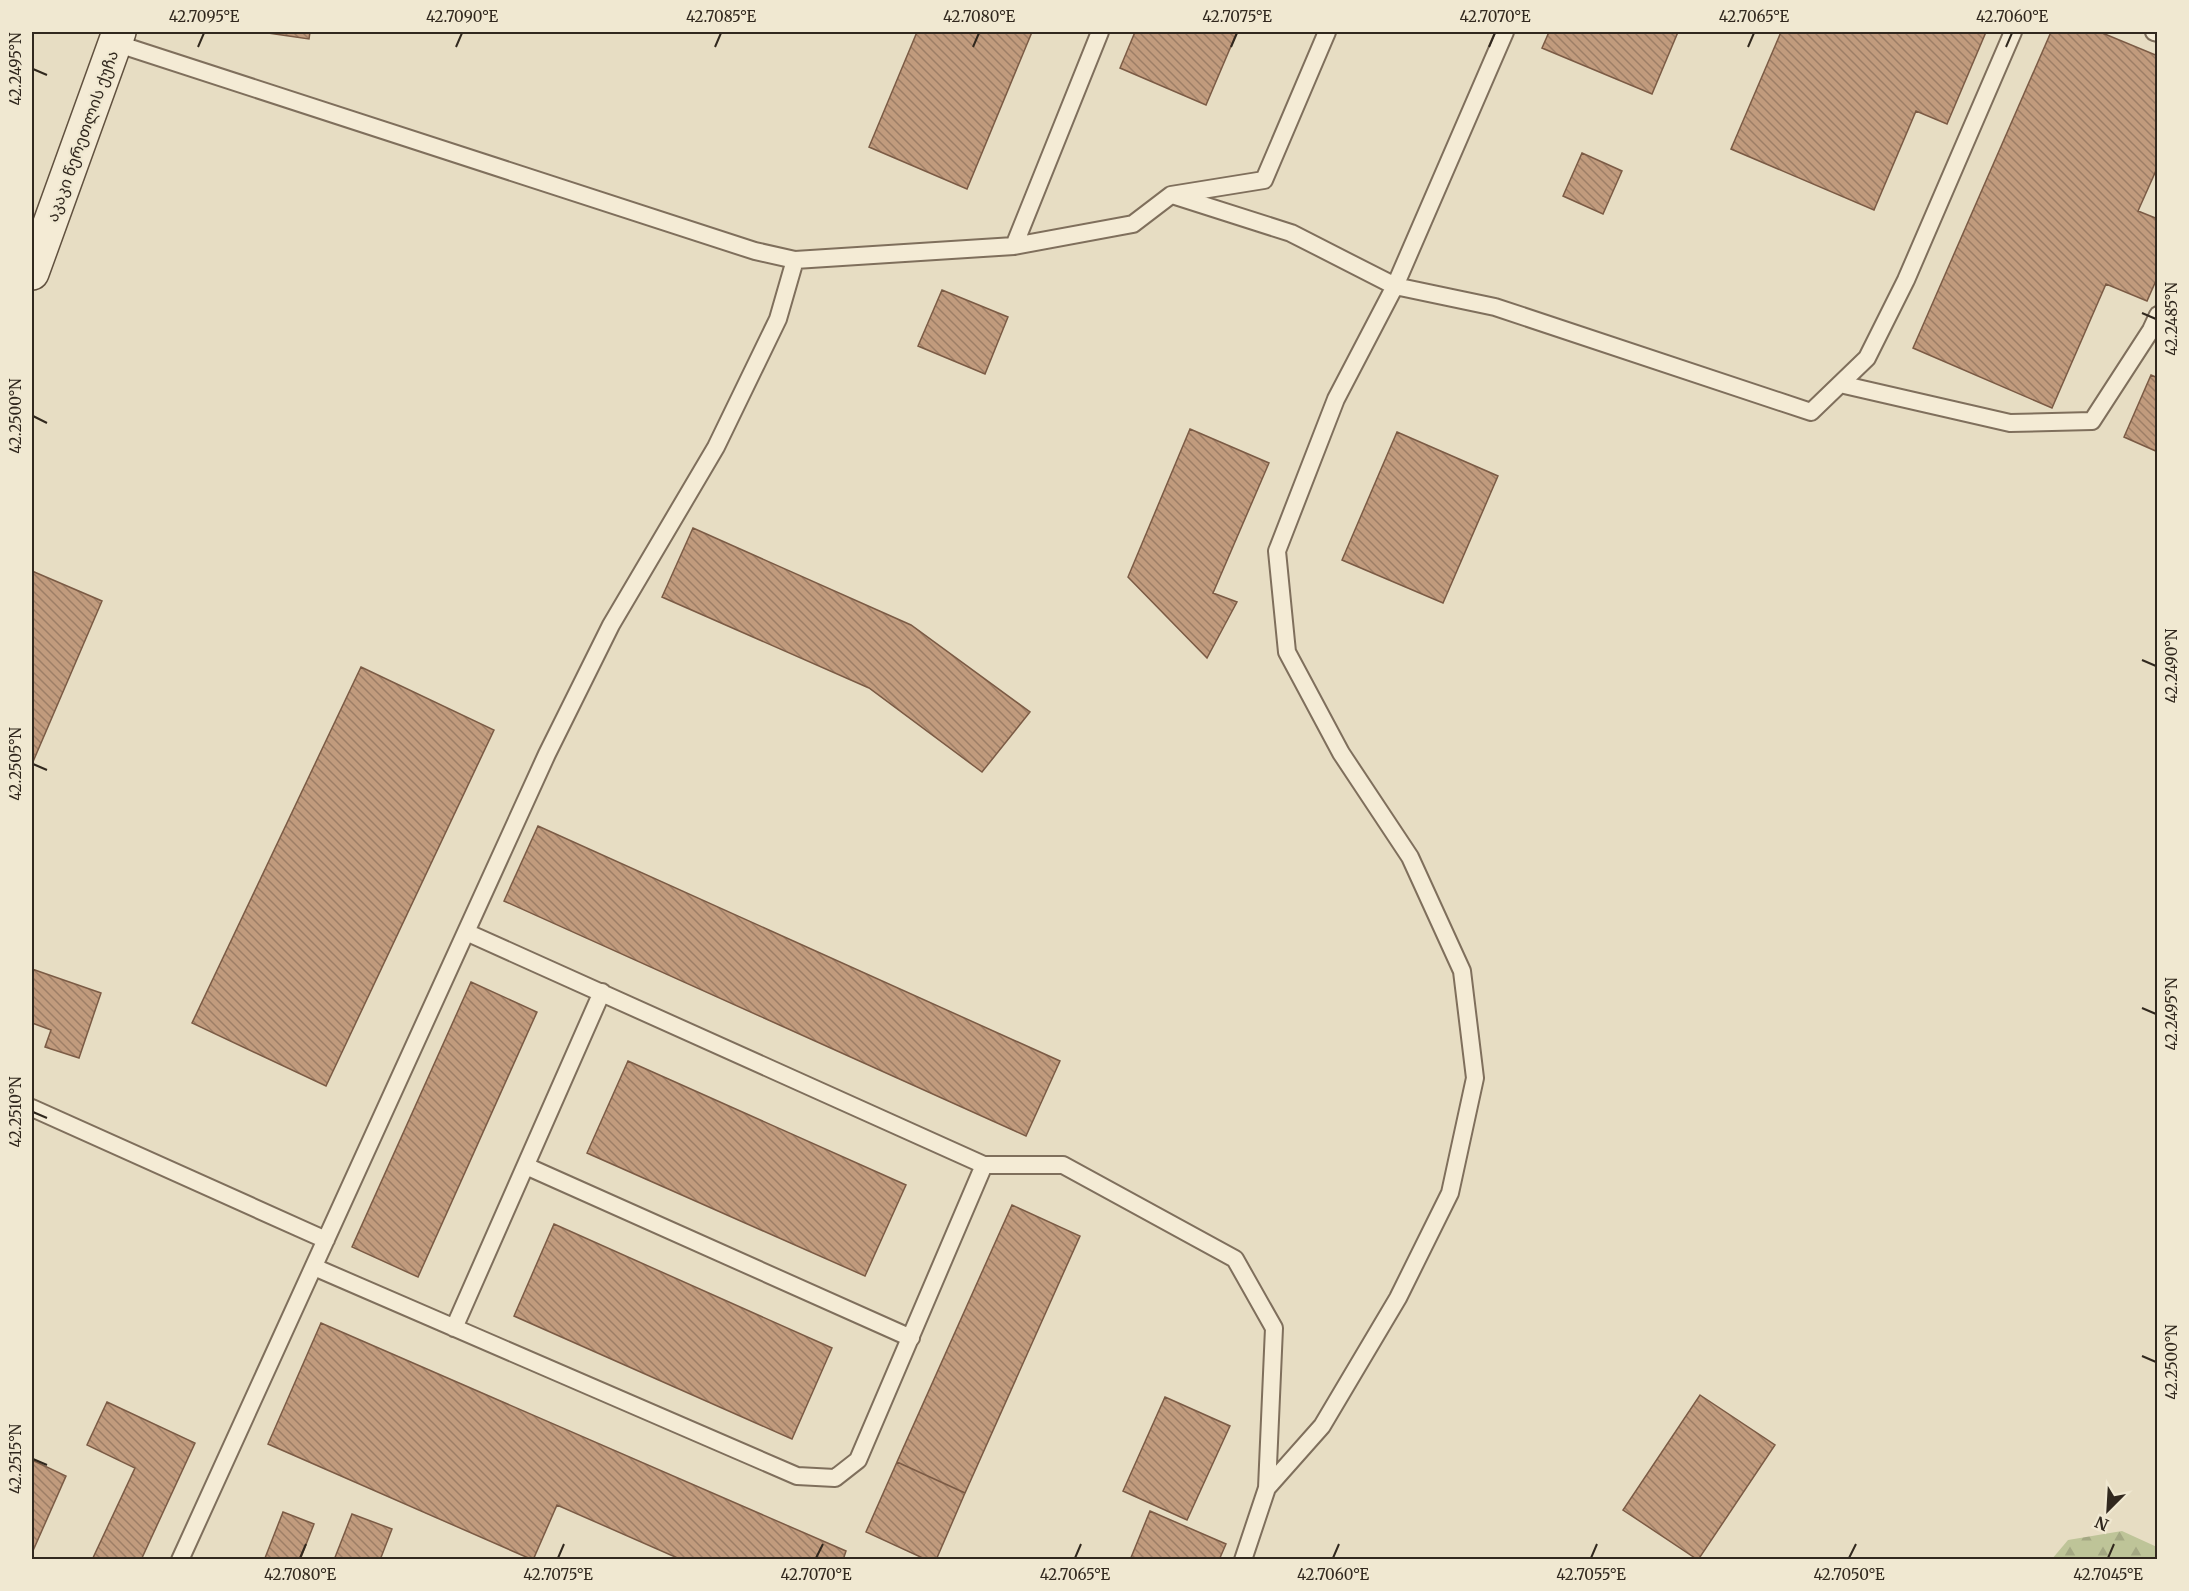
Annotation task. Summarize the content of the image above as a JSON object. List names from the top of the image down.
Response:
{
  "streets": {
    "main road": ["აკაკი წერეთლის ქუჩა"]
  },
  "north": "bottom left",
  "coordinates": [
    "42.7095°E",
    "42.7090°E",
    "42.7085°E",
    "42.7080°E",
    "42.7075°E",
    "42.7070°E",
    "42.7065°E",
    "42.7060°E",
    "42.2495°N",
    "42.2485°N",
    "42.2500°N",
    "42.2490°N",
    "42.2505°N",
    "42.2510°N",
    "42.2515°N",
    "42.7055°E",
    "42.7050°E",
    "42.7045°E"
  ]
}
